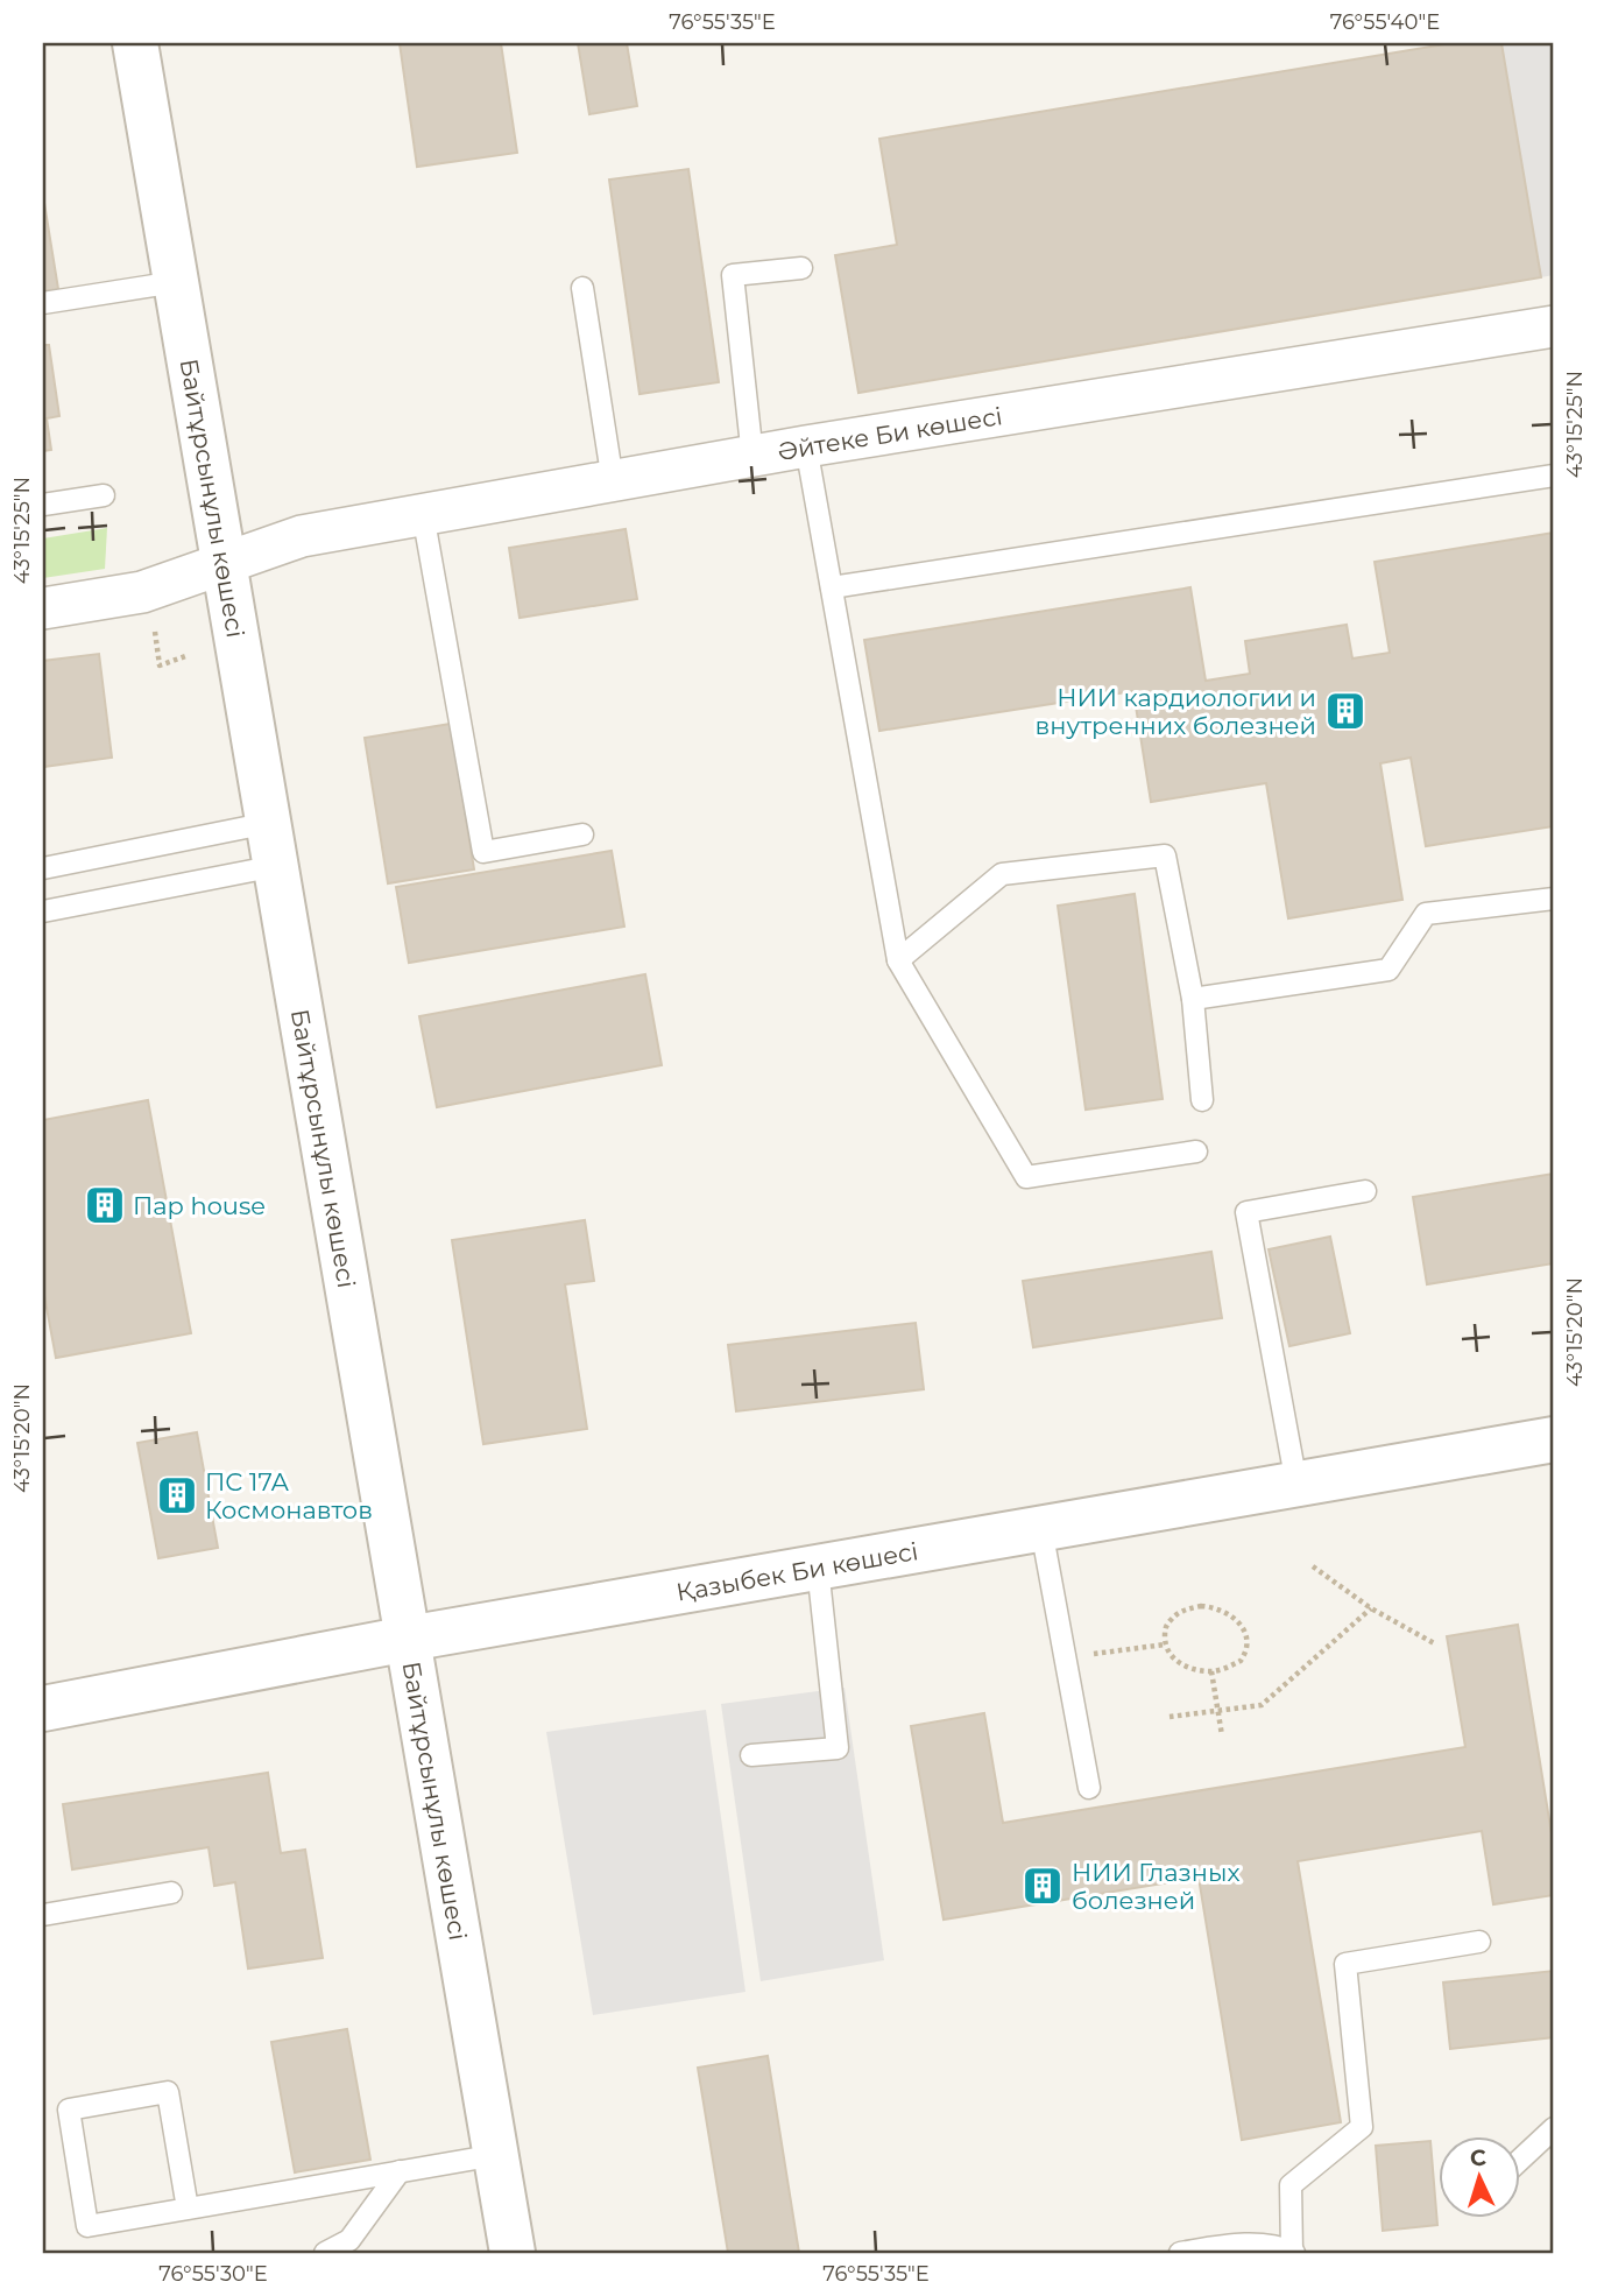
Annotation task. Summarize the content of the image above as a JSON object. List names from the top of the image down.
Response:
{
  "streets": {
    "street": ["Әйтеке Би көшесі", "Байтұрсынұлы көшесі", "Қазыбек Би көшесі"]
  },
  "crossings": [
    ["Әйтеке Би көшесі", "Байтұрсынұлы көшесі"],
    ["Байтұрсынұлы көшесі", "Қазыбек Би көшесі"]
  ],
  "places": {
    "building": [
      "НИИ кардиологии и внутренних болезней",
      "Пар house",
      "ПС 17А Космонавтов",
      "НИИ Глазных болезней"
    ]
  },
  "north": "top",
  "coordinates": [
    "76°55'35\"E",
    "76°55'40\"E",
    "43°15'25\"N",
    "43°15'20\"N",
    "76°55'30\"E"
  ]
}
